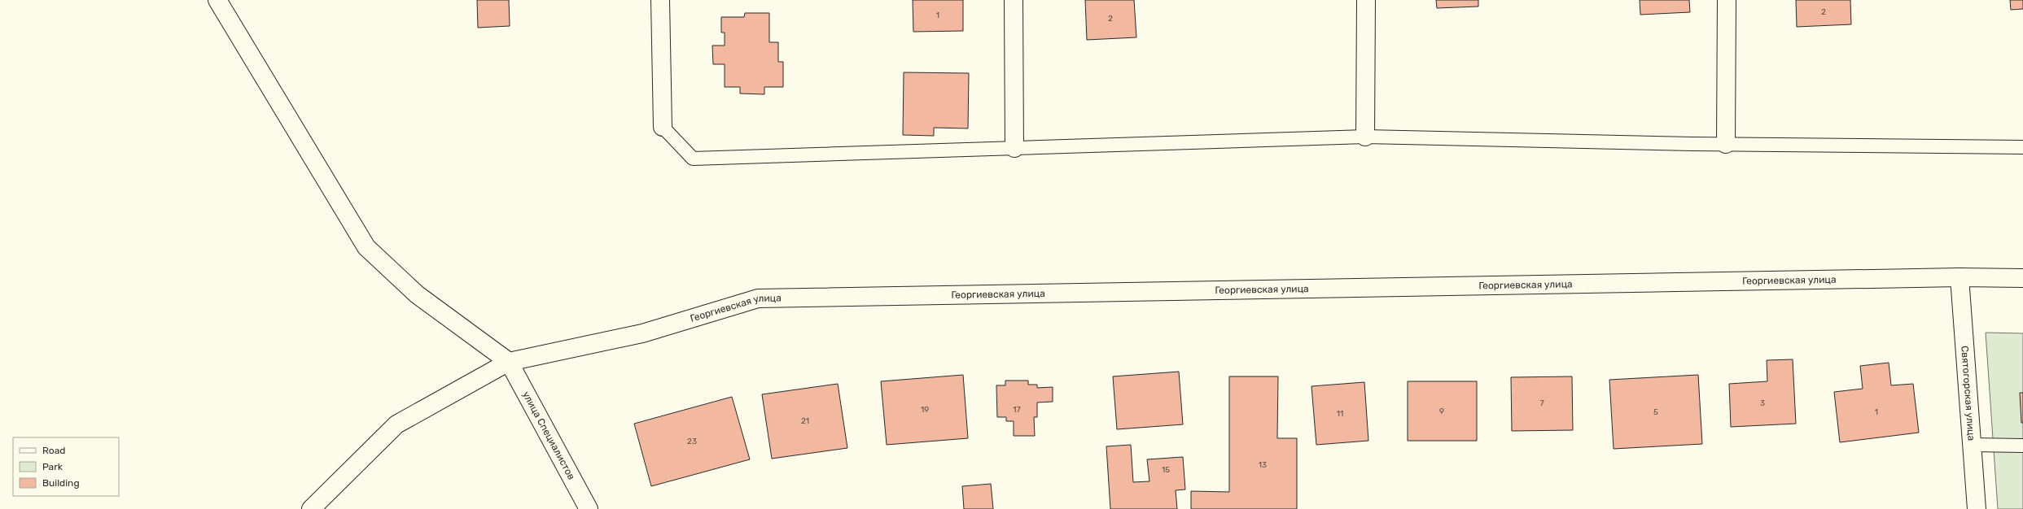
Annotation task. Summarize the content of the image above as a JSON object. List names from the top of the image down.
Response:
{
  "streets": {
    "street": ["Георгиевская улица", "Святогорская улица", "улица Специалистов"]
  },
  "crossings": [
    ["Георгиевская улица", "Святогорская улица"],
    ["Георгиевская улица", "улица Специалистов"]
  ],
  "house_numbers": [
    "2",
    "1",
    "2",
    "7",
    "3",
    "19",
    "17",
    "9",
    "5",
    "1",
    "11",
    "21",
    "23",
    "13",
    "15"
  ],
  "legend": ["Road", "Park", "Building"]
}
